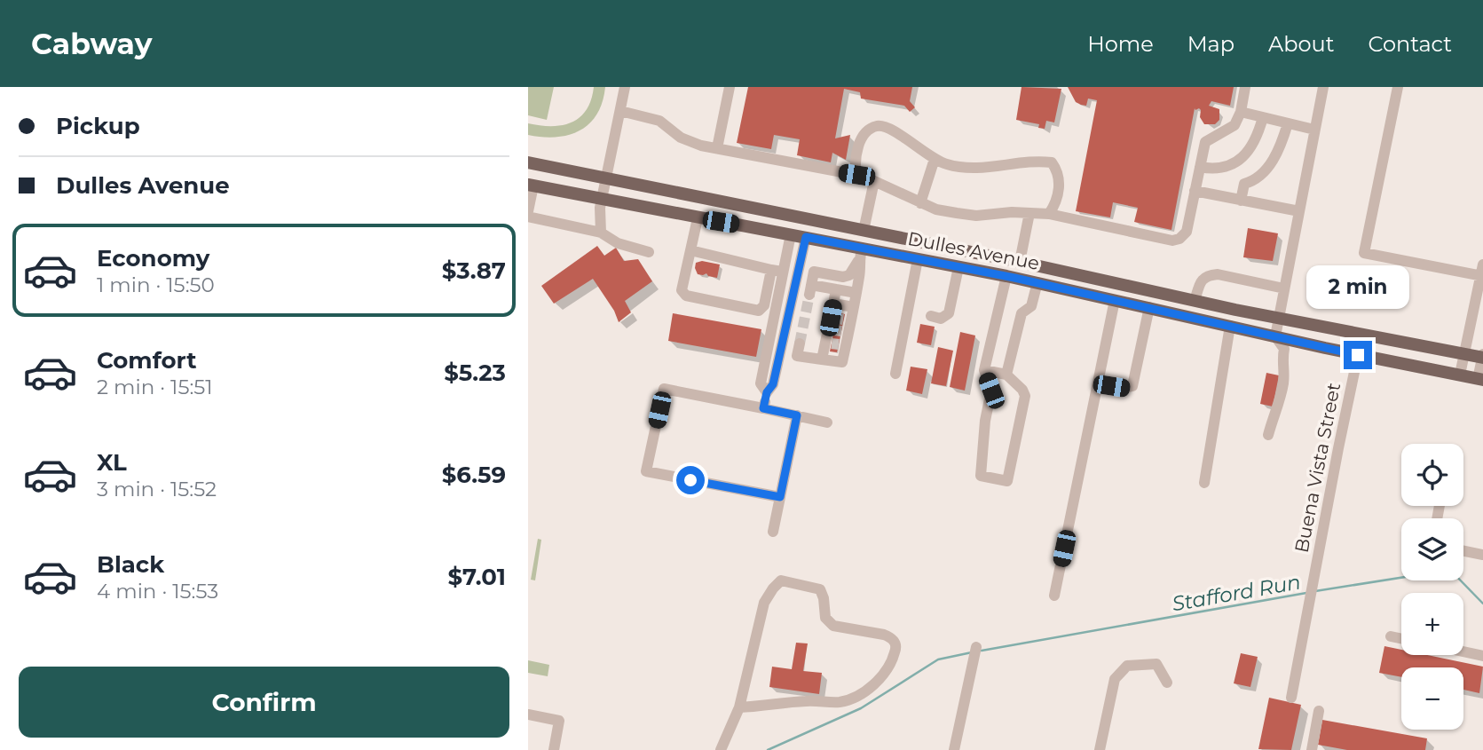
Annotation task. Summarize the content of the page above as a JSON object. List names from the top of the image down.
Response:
{
  "streets": {
    "main road": ["Dulles Avenue"],
    "street": ["Buena Vista Street"]
  },
  "crossings": [
    ["Dulles Avenue", "Buena Vista Street"]
  ],
  "water": ["Stafford Run"],
  "page": {
    "header": "Cabway",
    "nav": [
      "Home",
      "Map",
      "About",
      "Contact"
    ],
    "banner": ["Pickup", "Dulles Avenue"],
    "list": [
      {
        "name": "Economy",
        "note": "1 min · 15:50",
        "value": "$3.87"
      },
      {
        "name": "Comfort",
        "note": "2 min · 15:51",
        "value": "$5.23"
      },
      {
        "name": "XL",
        "note": "3 min · 15:52",
        "value": "$6.59"
      },
      {
        "name": "Black",
        "note": "4 min · 15:53",
        "value": "$7.01"
      }
    ],
    "bubble": "2 min",
    "map_buttons": ["+", "−"],
    "buttons": "Confirm"
  }
}
